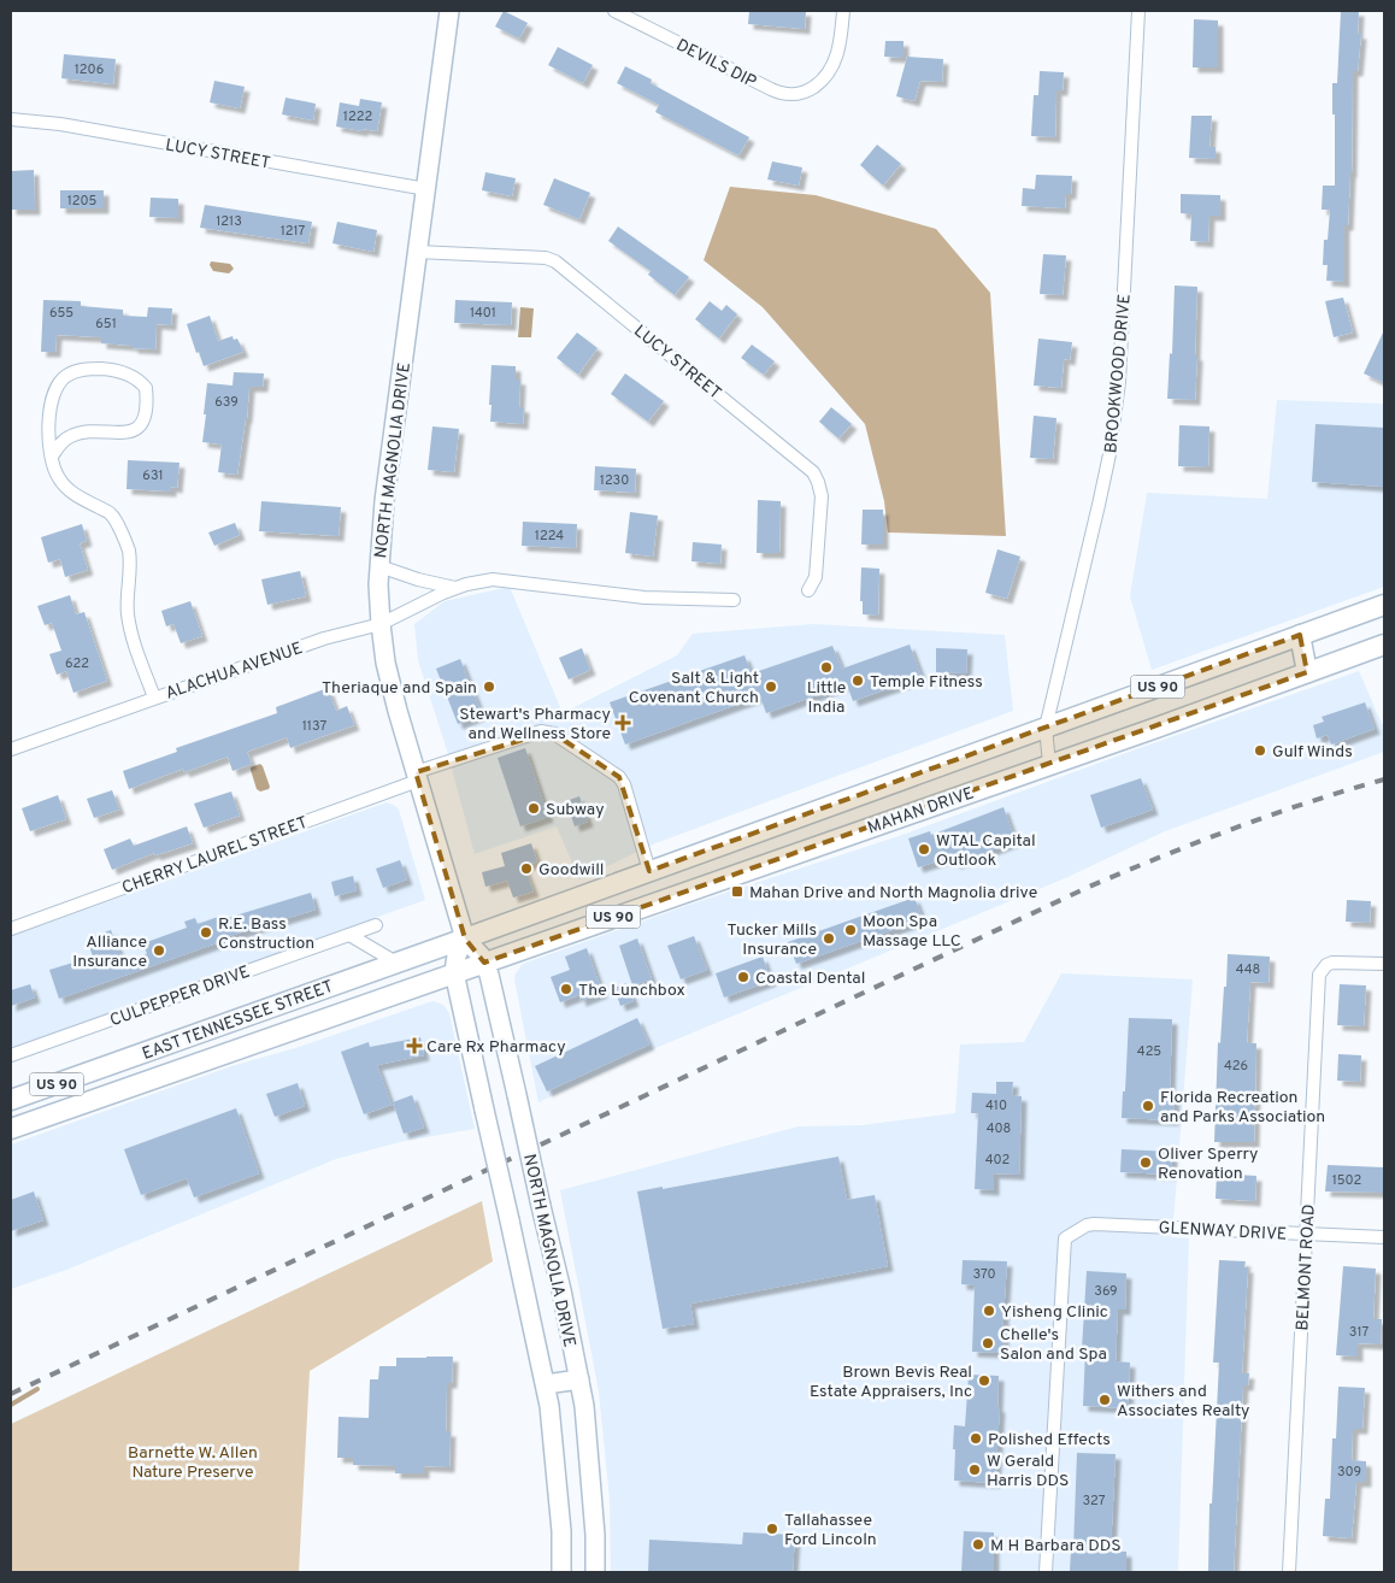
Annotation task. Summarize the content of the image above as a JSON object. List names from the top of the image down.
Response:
{
  "streets": {
    "main road": [
      "NORTH MAGNOLIA DRIVE",
      "US 90",
      "MAHAN DRIVE",
      "EAST TENNESSEE STREET"
    ],
    "street": [
      "DEVILS DIP",
      "LUCY STREET",
      "BROOKWOOD DRIVE",
      "ALACHUA AVENUE",
      "CHERRY LAUREL STREET",
      "CULPEPPER DRIVE",
      "GLENWAY DRIVE",
      "BELMONT ROAD"
    ]
  },
  "crossings": [
    ["LUCY STREET", "NORTH MAGNOLIA DRIVE"],
    ["BROOKWOOD DRIVE", "MAHAN DRIVE"],
    ["NORTH MAGNOLIA DRIVE", "ALACHUA AVENUE"],
    ["NORTH MAGNOLIA DRIVE", "MAHAN DRIVE"],
    ["NORTH MAGNOLIA DRIVE", "CHERRY LAUREL STREET"],
    ["NORTH MAGNOLIA DRIVE", "EAST TENNESSEE STREET"],
    ["MAHAN DRIVE", "CHERRY LAUREL STREET"],
    ["MAHAN DRIVE", "EAST TENNESSEE STREET"],
    ["GLENWAY DRIVE", "BELMONT ROAD"]
  ],
  "parks": ["Barnette W. Allen Nature Preserve"],
  "places": {
    "other": [
      "Little India",
      "Temple Fitness",
      "Theriaque and Spain",
      "Salt & Light Covenant Church",
      "Gulf Winds",
      "Subway",
      "WTAL Capital Outlook",
      "Goodwill",
      "Moon Spa Massage LLC",
      "R.E. Bass Construction",
      "Tucker Mills Insurance",
      "Alliance Insurance",
      "Coastal Dental",
      "The Lunchbox",
      "Florida Recreation and Parks Association",
      "Oliver Sperry Renovation",
      "Yisheng Clinic",
      "Chelle's Salon and Spa",
      "Brown Bevis Real Estate Appraisers, Inc",
      "Withers and Associates Realty",
      "Polished Effects",
      "W Gerald Harris DDS",
      "Tallahassee Ford Lincoln",
      "M H Barbara DDS"
    ],
    "health": ["Stewart's Pharmacy and Wellness Store", "Care Rx Pharmacy"],
    "transit": ["Mahan Drive and North Magnolia drive"]
  },
  "house_numbers": [
    "1206",
    "1222",
    "1205",
    "1213",
    "1217",
    "655",
    "1401",
    "651",
    "639",
    "631",
    "1230",
    "1224",
    "622",
    "1137",
    "448",
    "425",
    "426",
    "410",
    "408",
    "402",
    "1502",
    "370",
    "369",
    "317",
    "309",
    "327"
  ]
}
